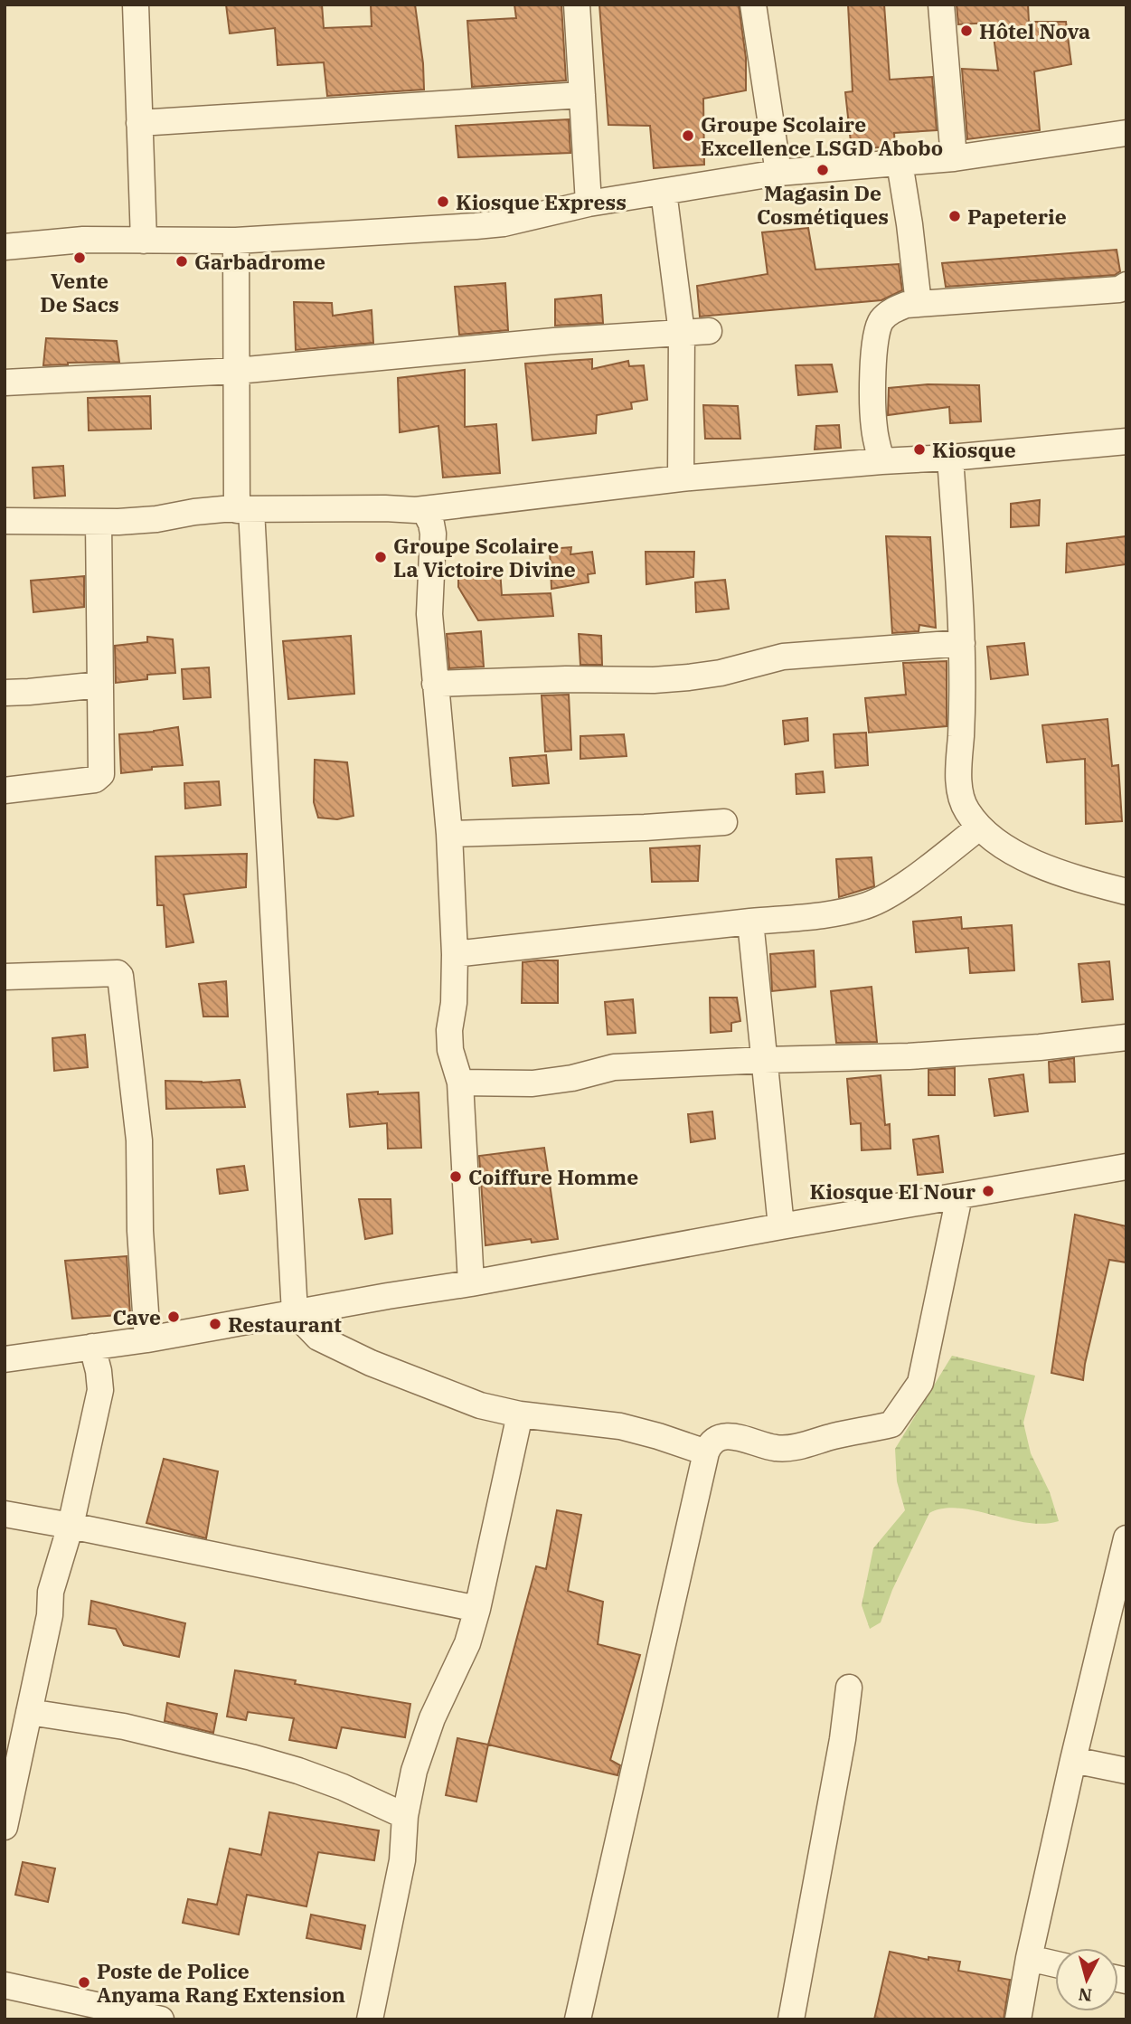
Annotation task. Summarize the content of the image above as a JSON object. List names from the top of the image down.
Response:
{
  "places": [
    "Hôtel Nova",
    "Groupe Scolaire Excellence LSGD Abobo",
    "Magasin De Cosmétiques",
    "Kiosque Express",
    "Papeterie",
    "Vente De Sacs",
    "Garbadrome",
    "Kiosque",
    "Groupe Scolaire La Victoire Divine",
    "Coiffure Homme",
    "Kiosque El Nour",
    "Cave",
    "Restaurant",
    "Poste de Police Anyama Rang Extension"
  ],
  "north": "bottom"
}
